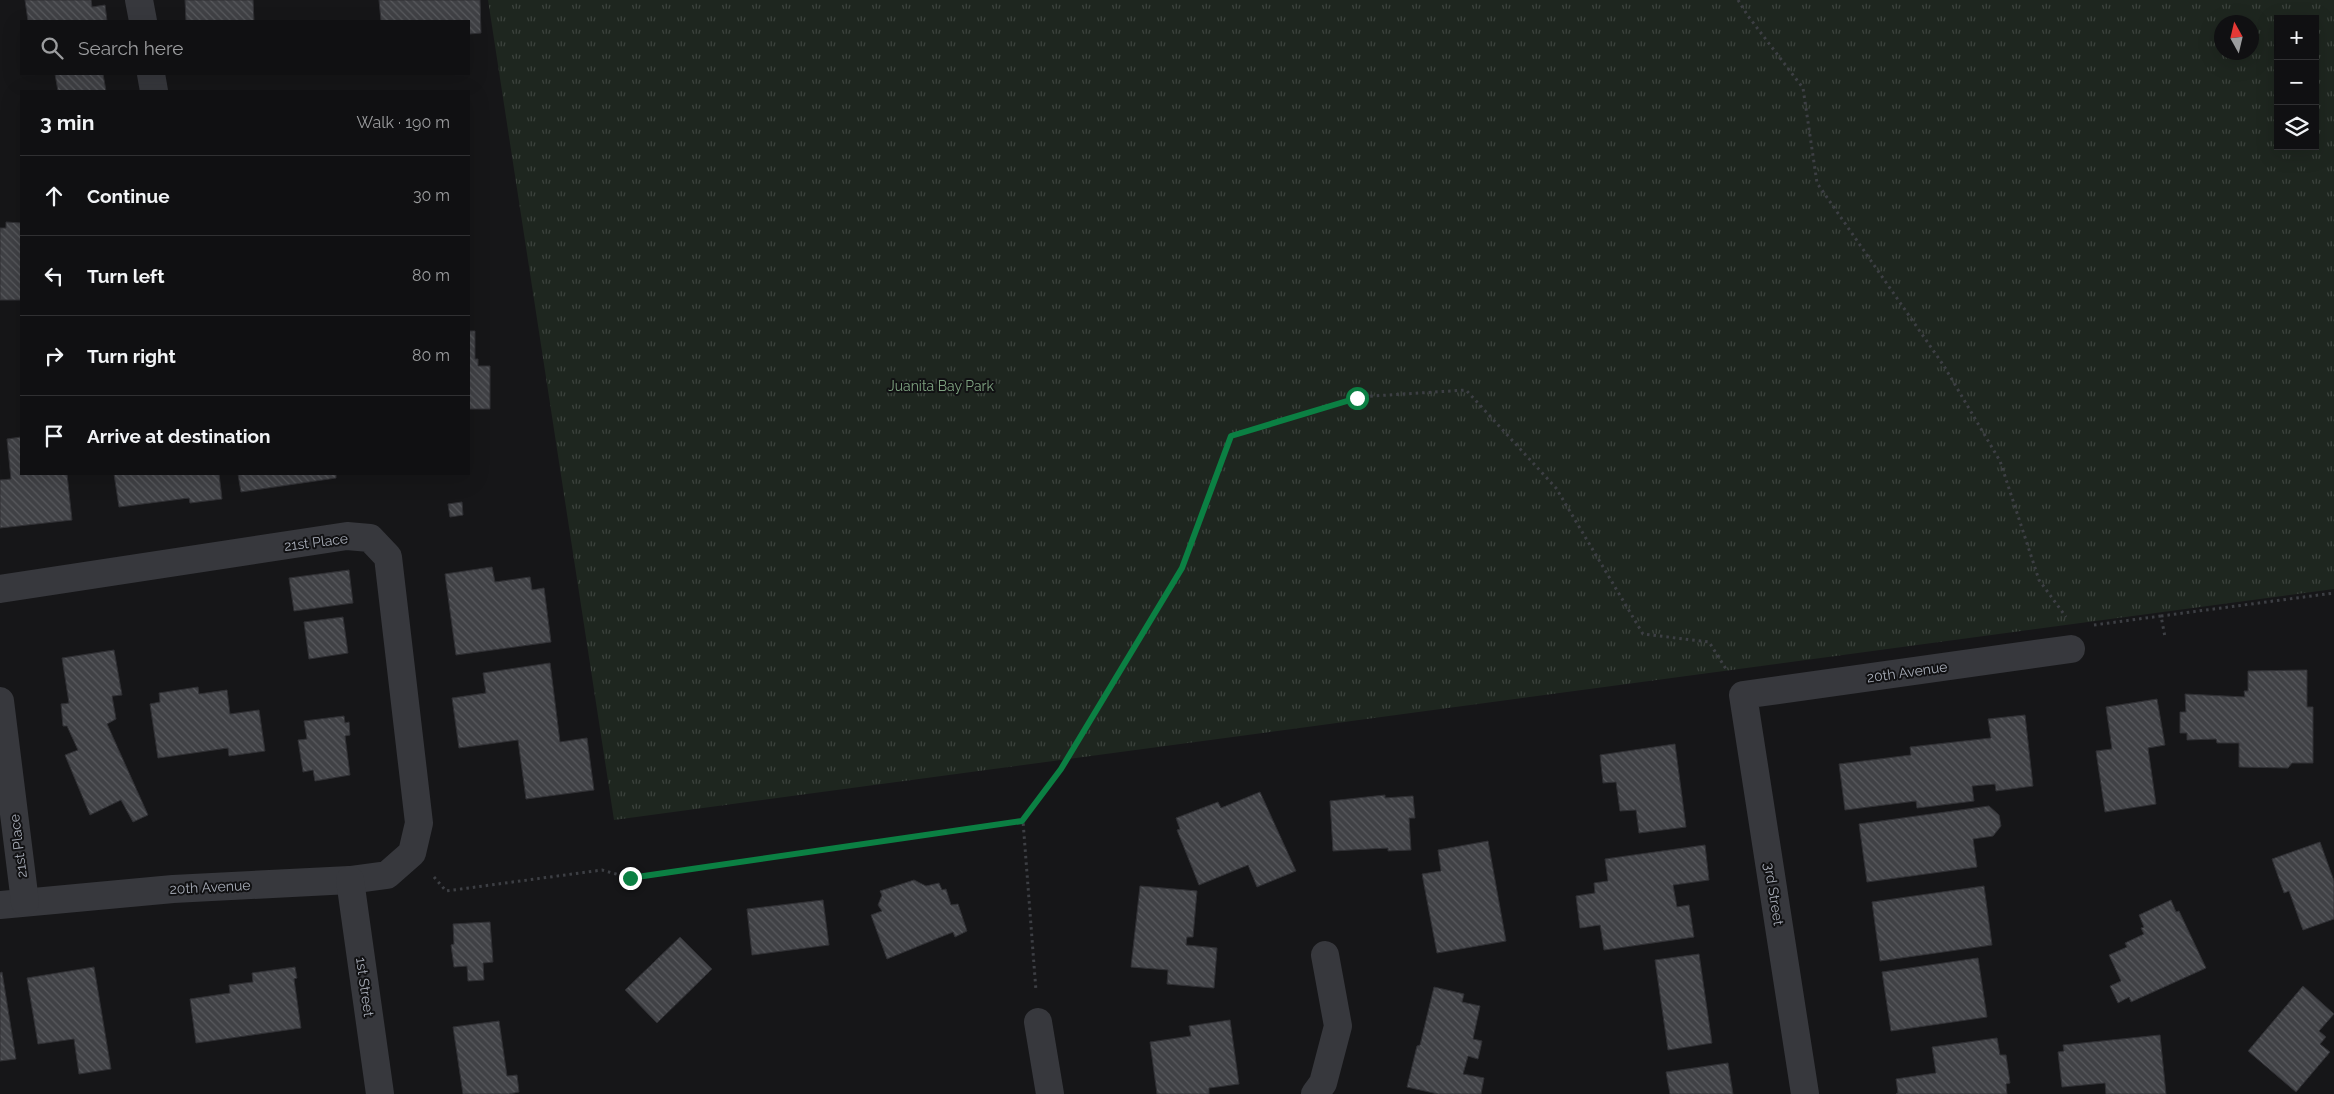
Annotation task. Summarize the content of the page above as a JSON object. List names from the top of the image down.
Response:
{
  "streets": {
    "street": [
      "21st Place",
      "20th Avenue",
      "3rd Street",
      "1st Street"
    ]
  },
  "crossings": [
    ["21st Place", "20th Avenue"],
    ["20th Avenue", "3rd Street"],
    ["20th Avenue", "1st Street"]
  ],
  "parks": ["Juanita Bay Park"],
  "north": "top",
  "page": {
    "map_buttons": ["+", "−"],
    "search": "Search here",
    "heading": ["3 min", "Walk · 190 m"],
    "list": [
      ["Continue", "30 m"],
      ["Turn left", "80 m"],
      ["Turn right", "80 m"],
      "Arrive at destination"
    ]
  }
}
